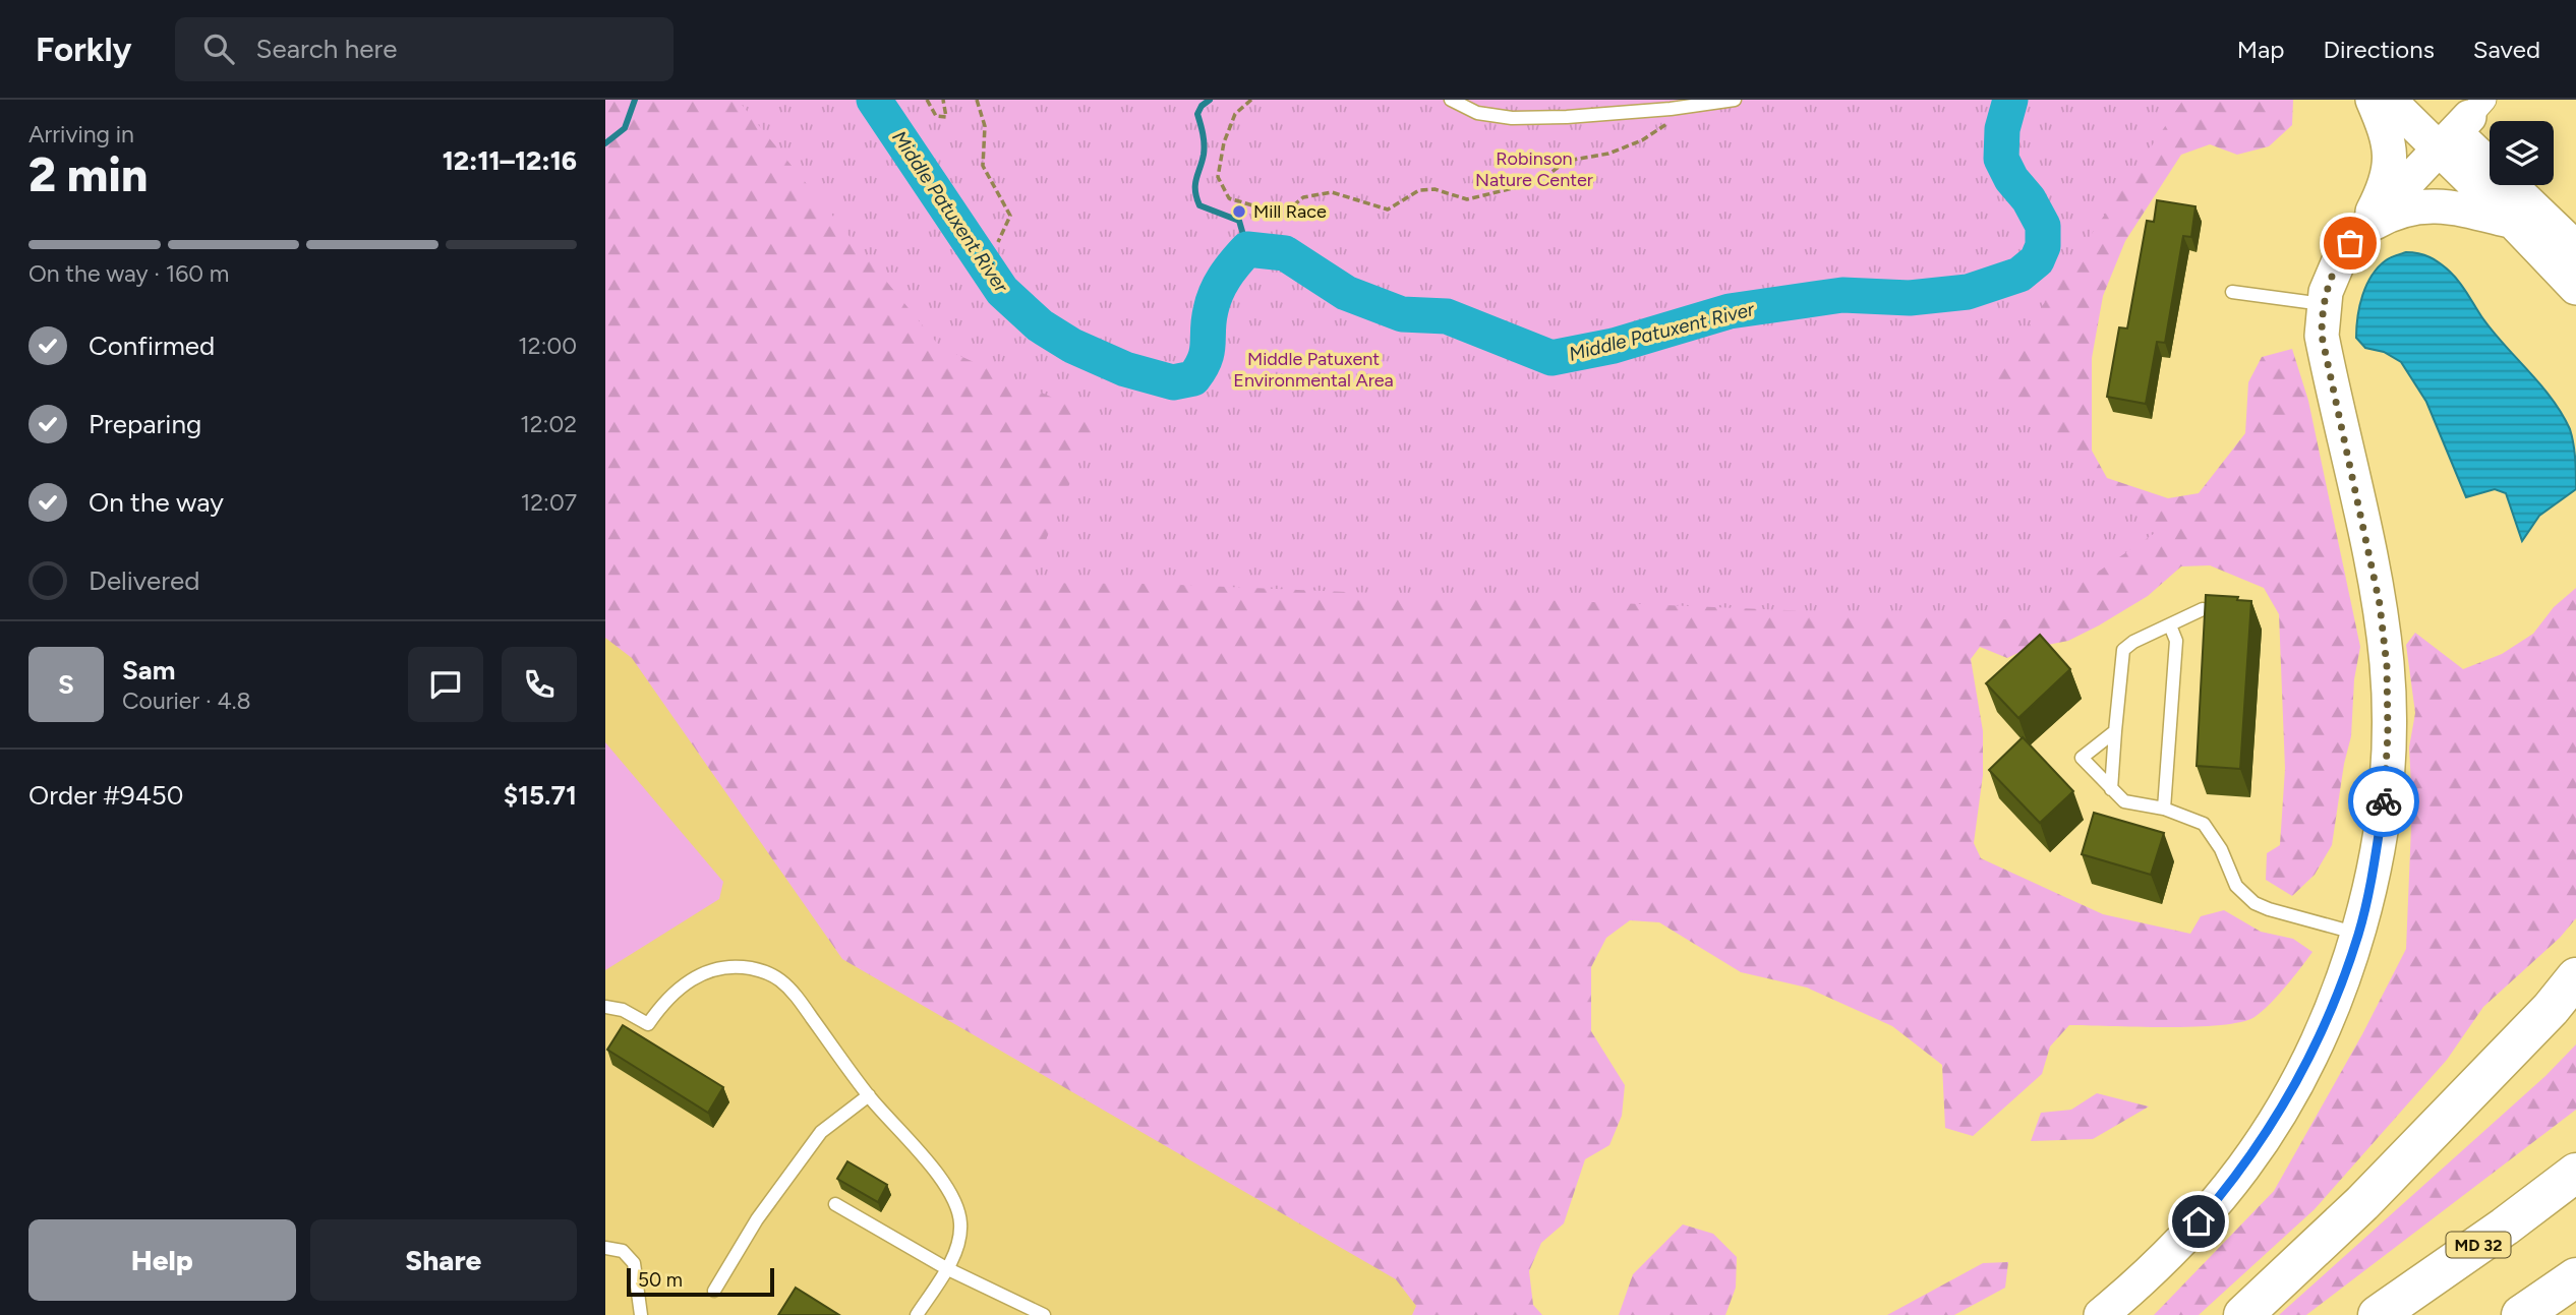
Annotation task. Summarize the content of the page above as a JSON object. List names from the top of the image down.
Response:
{
  "streets": {
    "highway": ["MD 32"]
  },
  "water": ["Middle Patuxent River"],
  "parks": ["Robinson Nature Center", "Middle Patuxent Environmental Area"],
  "places": ["Mill Race"],
  "scale_bar": "50 m",
  "page": {
    "header": "Forkly",
    "search": "Search here",
    "nav": ["Map", "Directions", "Saved"],
    "heading": ["2 min", "Arriving in", "12:11–12:16"],
    "panel": [
      "Sam",
      "Courier · 4.8",
      "Order #9450",
      "$15.71"
    ],
    "bar": "On the way · 160 m",
    "list": [
      ["Confirmed", "12:00"],
      ["Preparing", "12:02"],
      ["On the way", "12:07"],
      "Delivered"
    ],
    "round": "S",
    "buttons": ["Help", "Share"],
    "scale": "50 m"
  }
}
